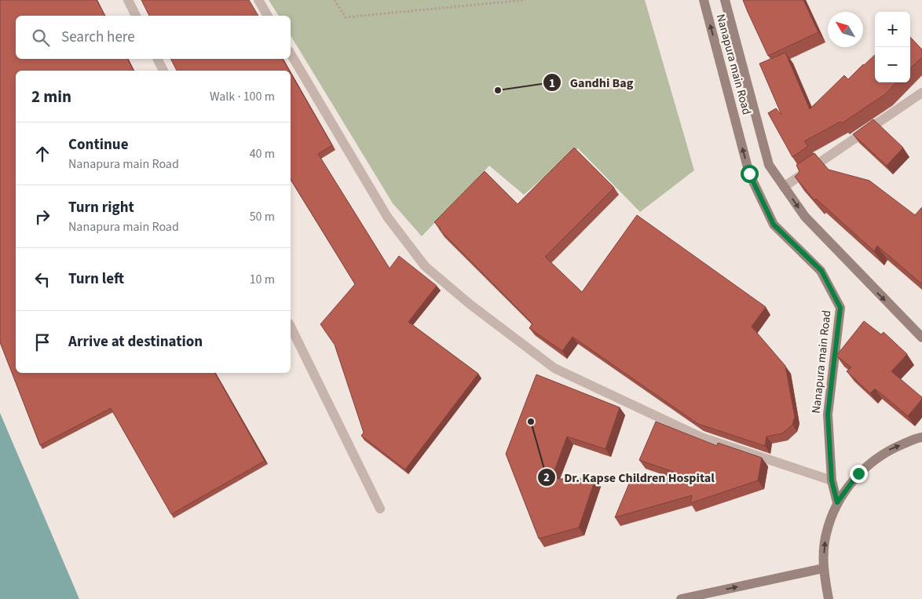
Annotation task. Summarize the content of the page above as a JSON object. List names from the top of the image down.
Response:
{
  "streets": {
    "main road": ["Nanapura main Road"]
  },
  "places": ["Gandhi Bag", "Dr. Kapse Children Hospital"],
  "north": "top left",
  "page": {
    "map_buttons": ["+", "−"],
    "search": "Search here",
    "heading": ["2 min", "Walk · 100 m"],
    "list": [
      ["Continue", "Nanapura main Road", "40 m"],
      ["Turn right", "Nanapura main Road", "50 m"],
      ["Turn left", "10 m"],
      "Arrive at destination"
    ]
  }
}
